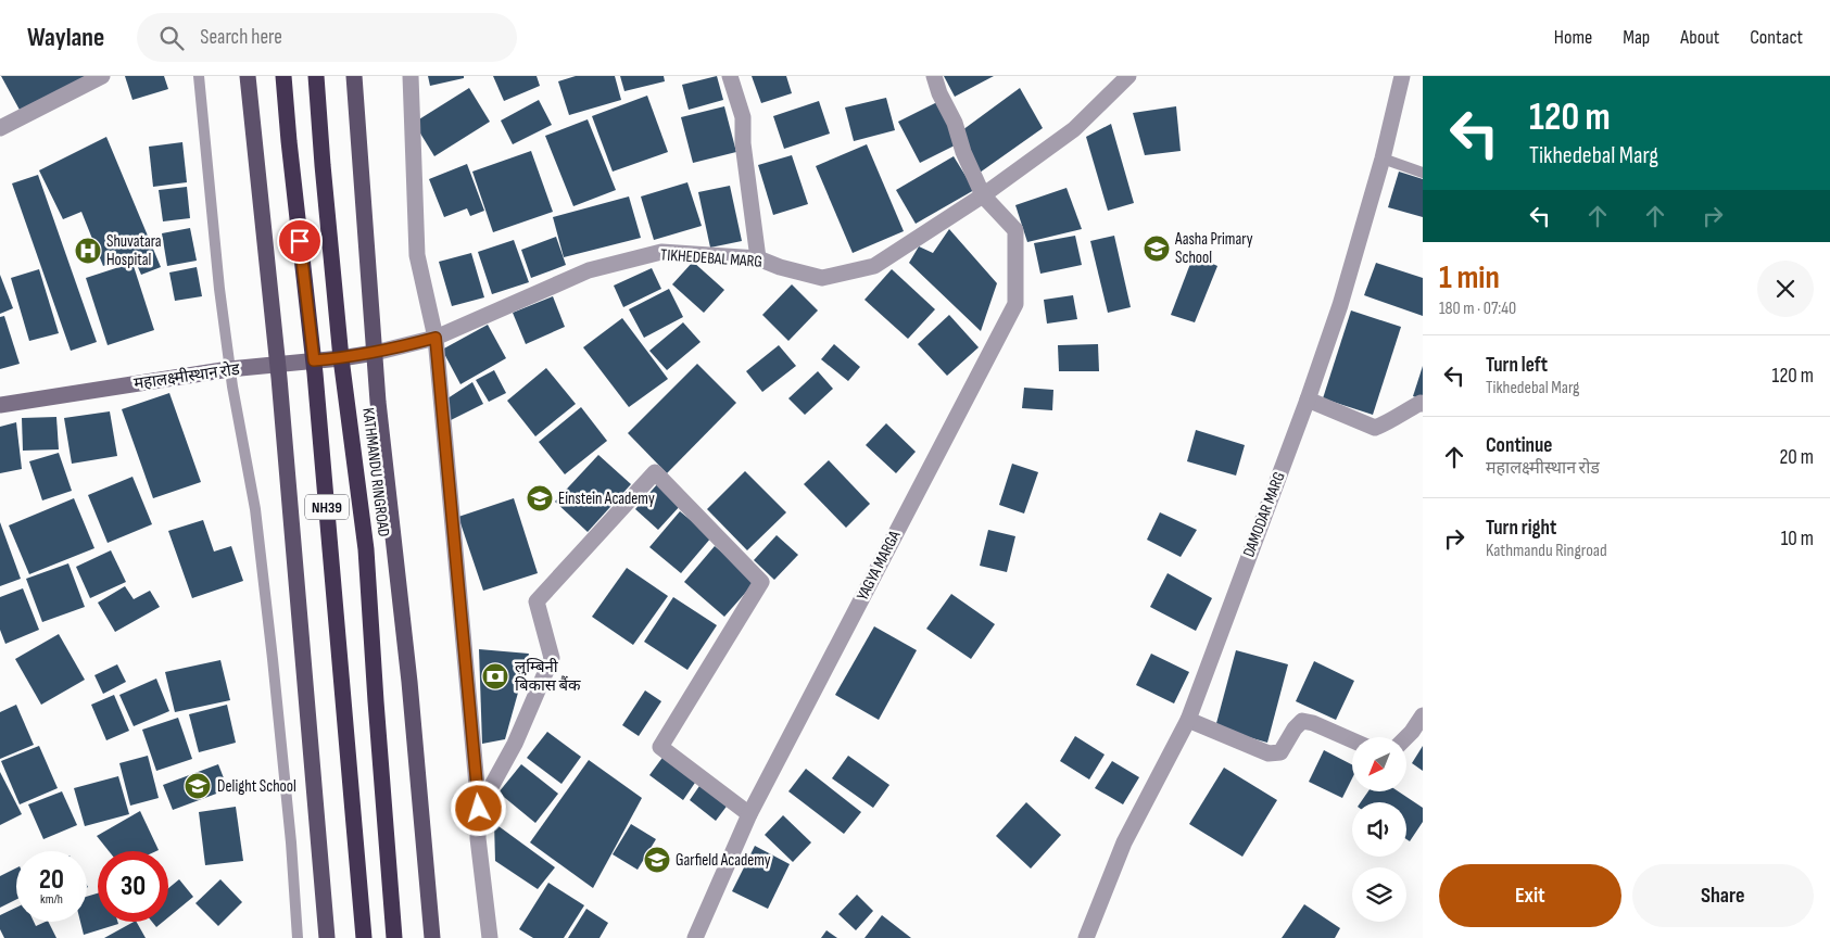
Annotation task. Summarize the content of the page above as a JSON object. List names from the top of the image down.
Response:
{
  "streets": {
    "highway": ["KATHMANDU RINGROAD", "NH39"],
    "street": [
      "TIKHEDEBAL MARG",
      "महालक्ष्मीस्थान रोड",
      "DAMODAR MARG",
      "YAGYA MARGA"
    ]
  },
  "crossings": [
    ["TIKHEDEBAL MARG", "महालक्ष्मीस्थान रोड"],
    ["TIKHEDEBAL MARG", "YAGYA MARGA"],
    ["महालक्ष्मीस्थान रोड", "KATHMANDU RINGROAD"],
    ["महालक्ष्मीस्थान रोड", "NH39"]
  ],
  "places": {
    "school or university": [
      "Aasha Primary School",
      "Einstein Academy",
      "Delight School",
      "Garfield Academy"
    ],
    "hospital": ["Shuvatara Hospital"],
    "bank": ["लुम्बिनी बिकास बैंक"]
  },
  "north": "bottom left",
  "page": {
    "header": "Waylane",
    "search": "Search here",
    "nav": [
      "Home",
      "Map",
      "About",
      "Contact"
    ],
    "turn": ["120 m", "Tikhedebal Marg"],
    "heading": ["1 min", "180 m · 07:40"],
    "list": [
      {
        "name": "Turn left",
        "note": "Tikhedebal Marg",
        "value": "120 m"
      },
      {
        "name": "Continue",
        "note": "महालक्ष्मीस्थान रोड",
        "value": "20 m"
      },
      {
        "name": "Turn right",
        "note": "Kathmandu Ringroad",
        "value": "10 m"
      }
    ],
    "speed": "20 km/h",
    "limit": "30",
    "buttons": ["Exit", "Share"]
  }
}
